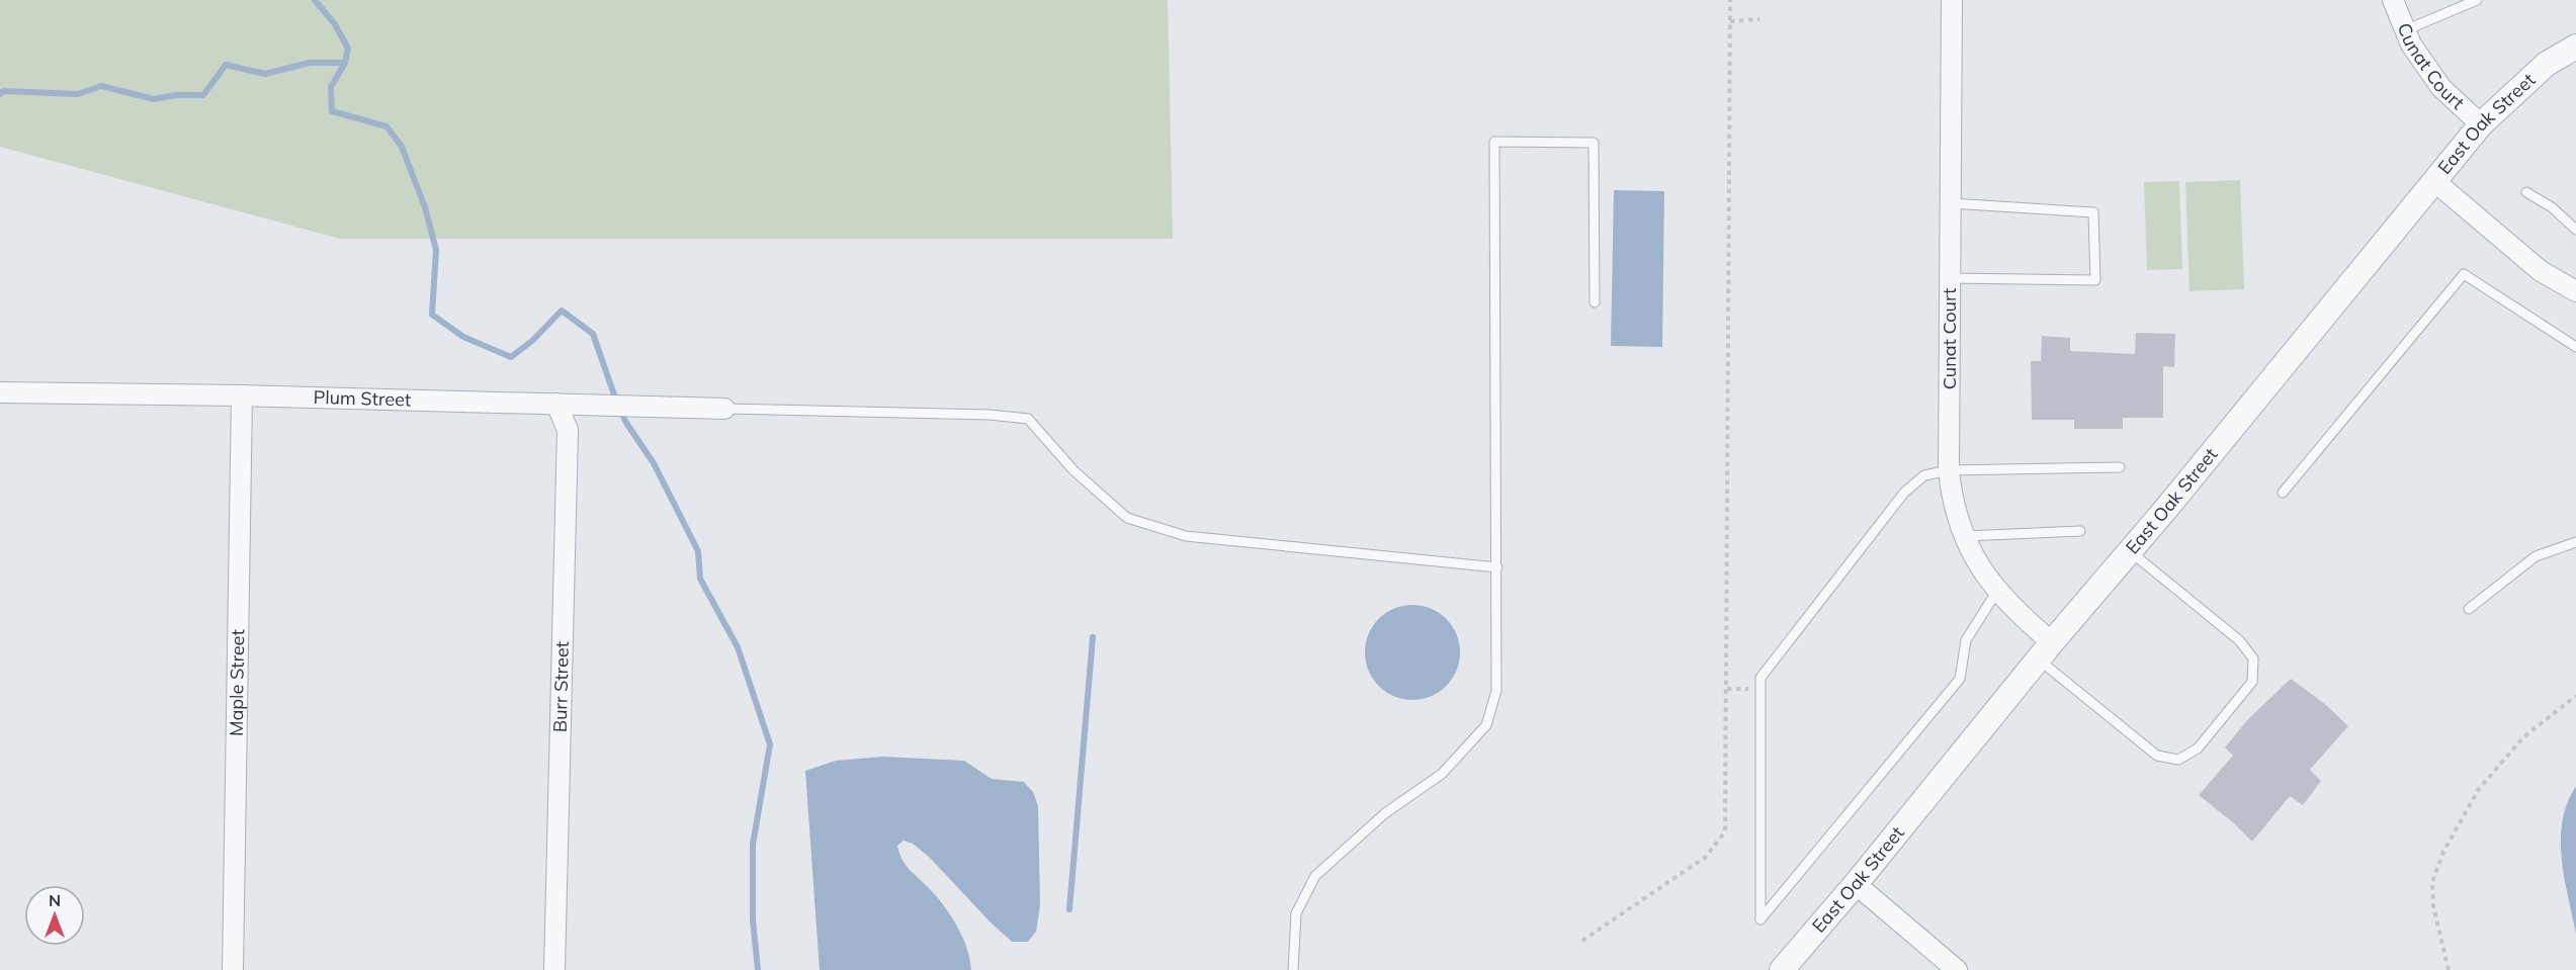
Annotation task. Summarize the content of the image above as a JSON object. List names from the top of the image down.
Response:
{
  "streets": {
    "street": [
      "Cunat Court",
      "East Oak Street",
      "Plum Street",
      "Maple Street",
      "Burr Street"
    ]
  },
  "crossings": [
    ["Cunat Court", "East Oak Street"],
    ["Plum Street", "Maple Street"],
    ["Plum Street", "Burr Street"]
  ],
  "north": "top"
}
